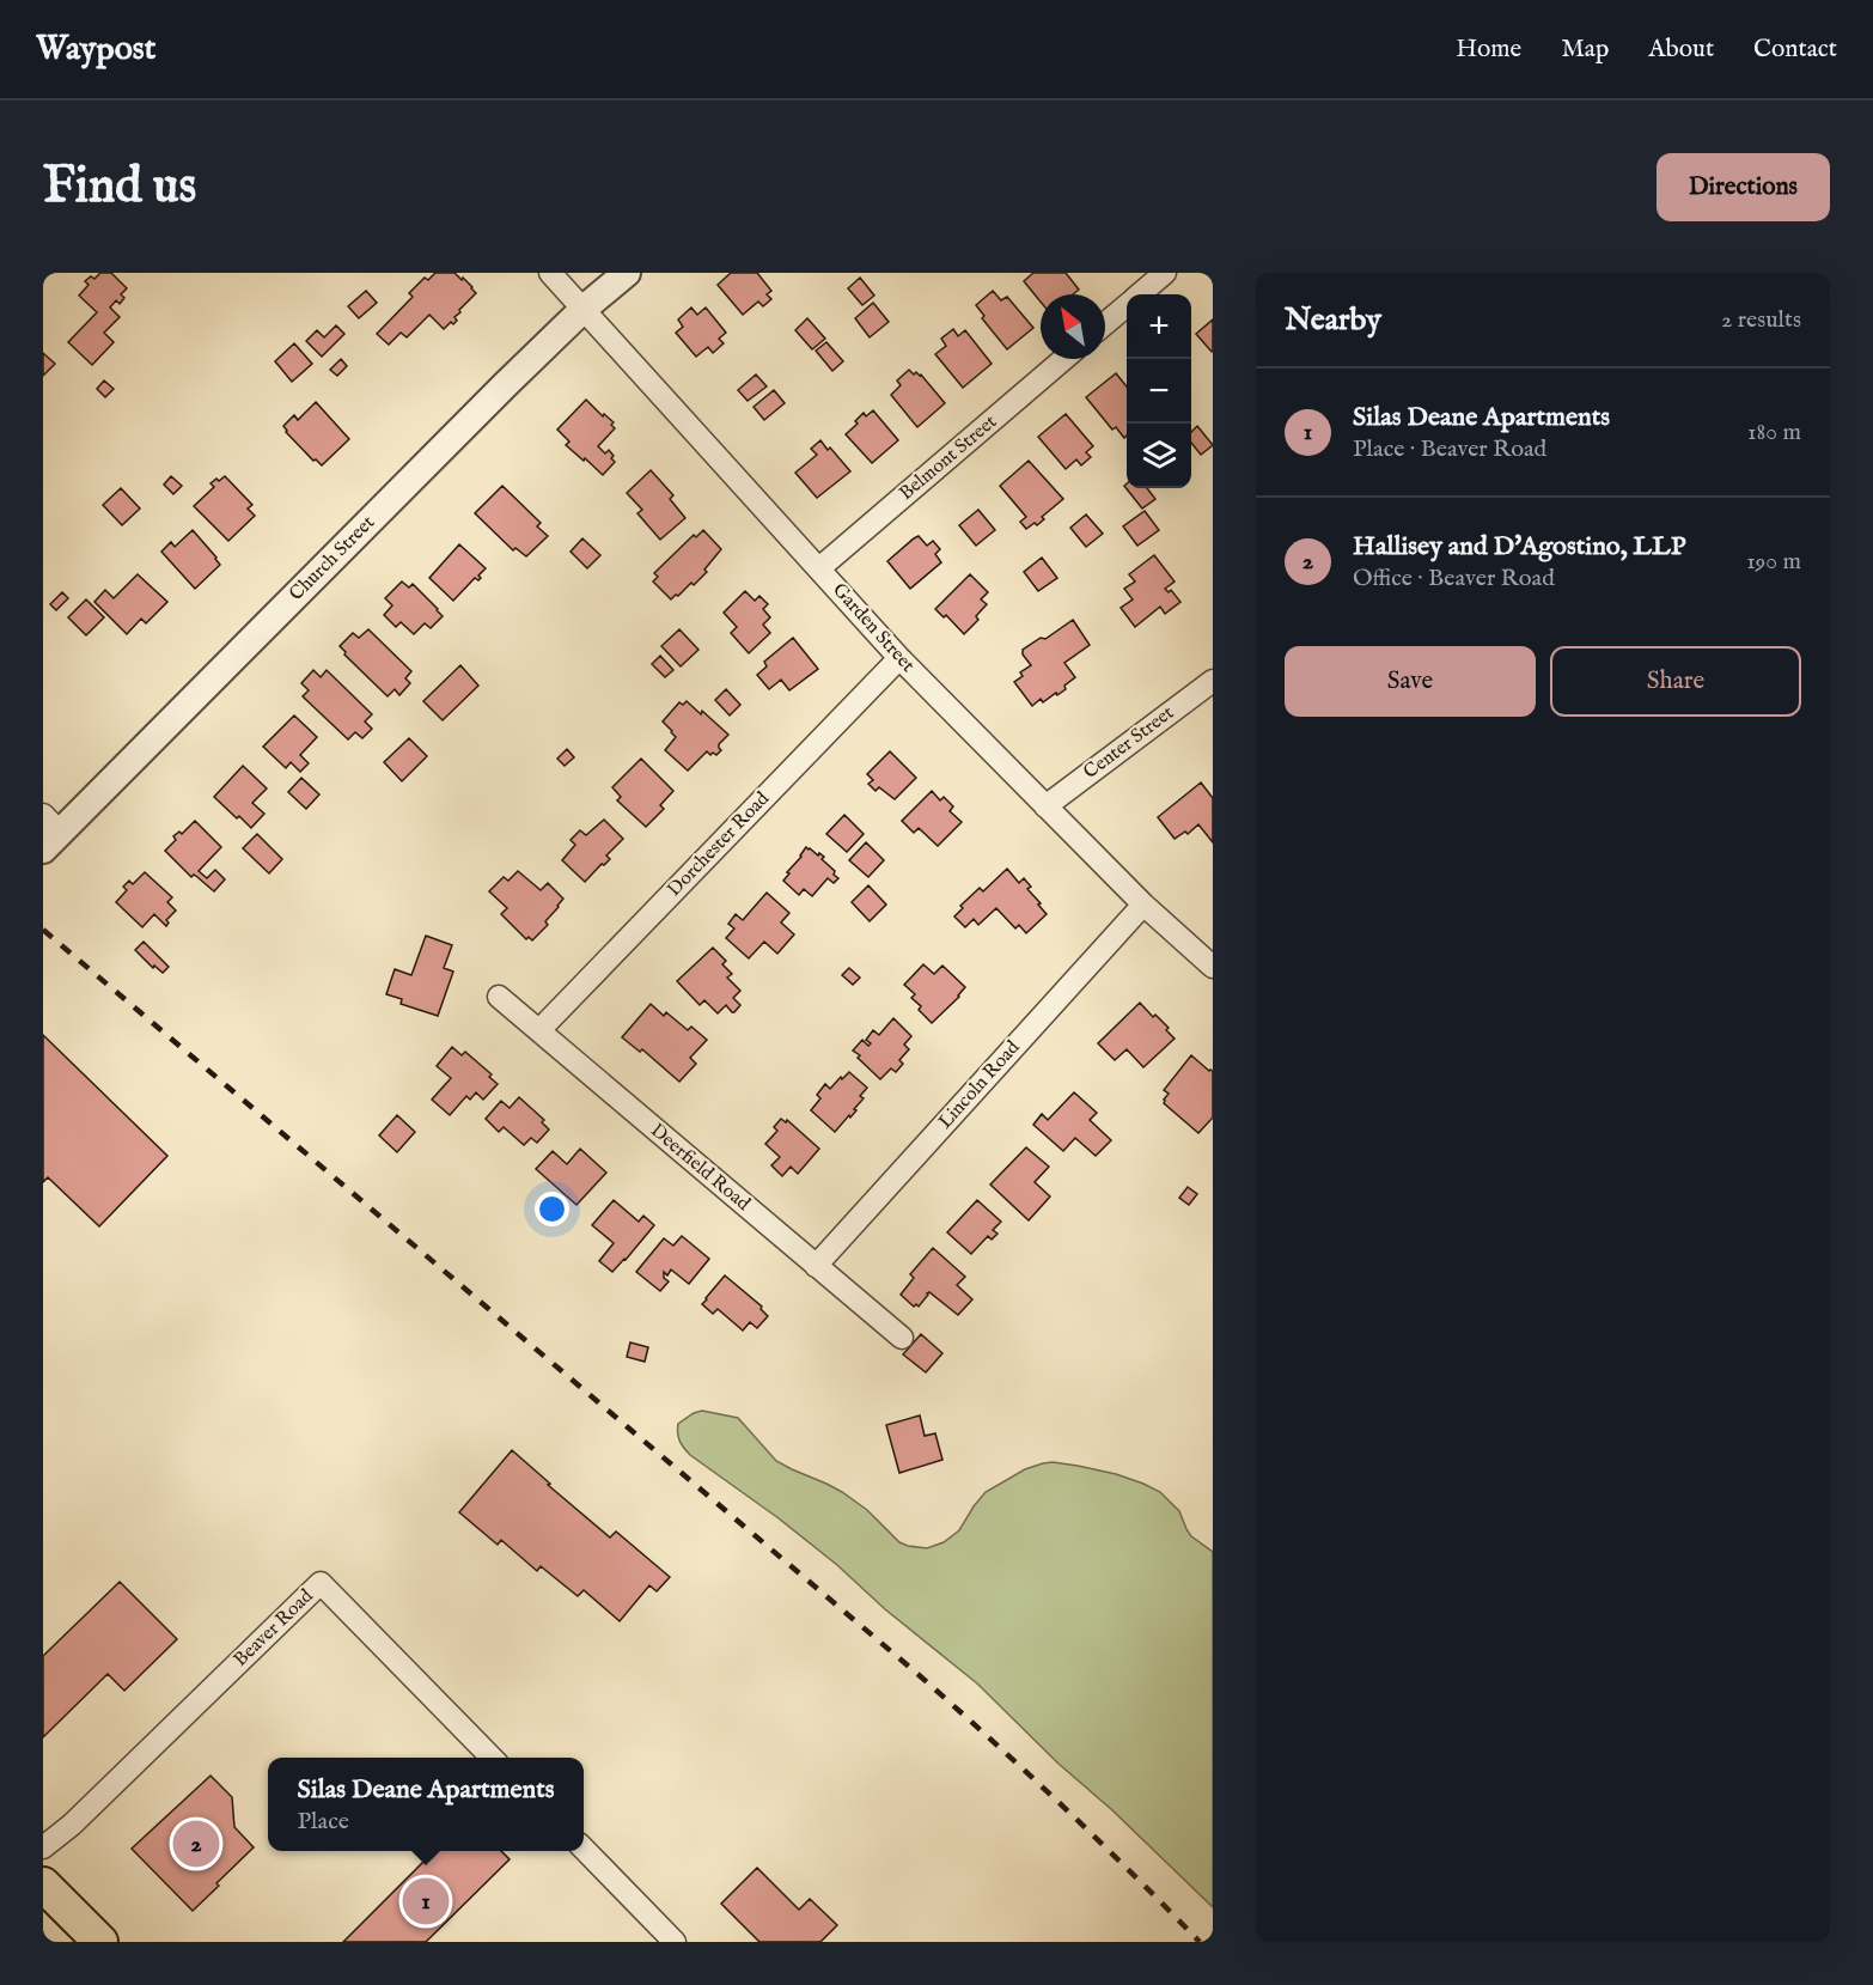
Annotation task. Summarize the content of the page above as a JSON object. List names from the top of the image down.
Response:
{
  "streets": {
    "street": [
      "Belmont Street",
      "Church Street",
      "Garden Street",
      "Center Street",
      "Dorchester Road",
      "Lincoln Road",
      "Deerfield Road",
      "Beaver Road"
    ]
  },
  "crossings": [
    ["Belmont Street", "Garden Street"],
    ["Church Street", "Garden Street"],
    ["Garden Street", "Center Street"],
    ["Garden Street", "Dorchester Road"],
    ["Garden Street", "Lincoln Road"],
    ["Dorchester Road", "Deerfield Road"],
    ["Lincoln Road", "Deerfield Road"]
  ],
  "north": "top left",
  "page": {
    "header": "Waypost",
    "nav": [
      "Home",
      "Map",
      "About",
      "Contact"
    ],
    "buttons": [
      "Directions",
      ["Save", "Share"]
    ],
    "title": "Find us",
    "heading": ["Nearby", "2 results"],
    "map_buttons": ["+", "−"],
    "list": [
      {
        "mark": "1",
        "name": "Silas Deane Apartments",
        "note": "Place · Beaver Road",
        "value": "180 m"
      },
      {
        "mark": "2",
        "name": "Hallisey and D'Agostino, LLP",
        "note": "Office · Beaver Road",
        "value": "190 m"
      }
    ],
    "popup": ["Silas Deane Apartments", "Place"],
    "pins": ["2", "1"]
  }
}
